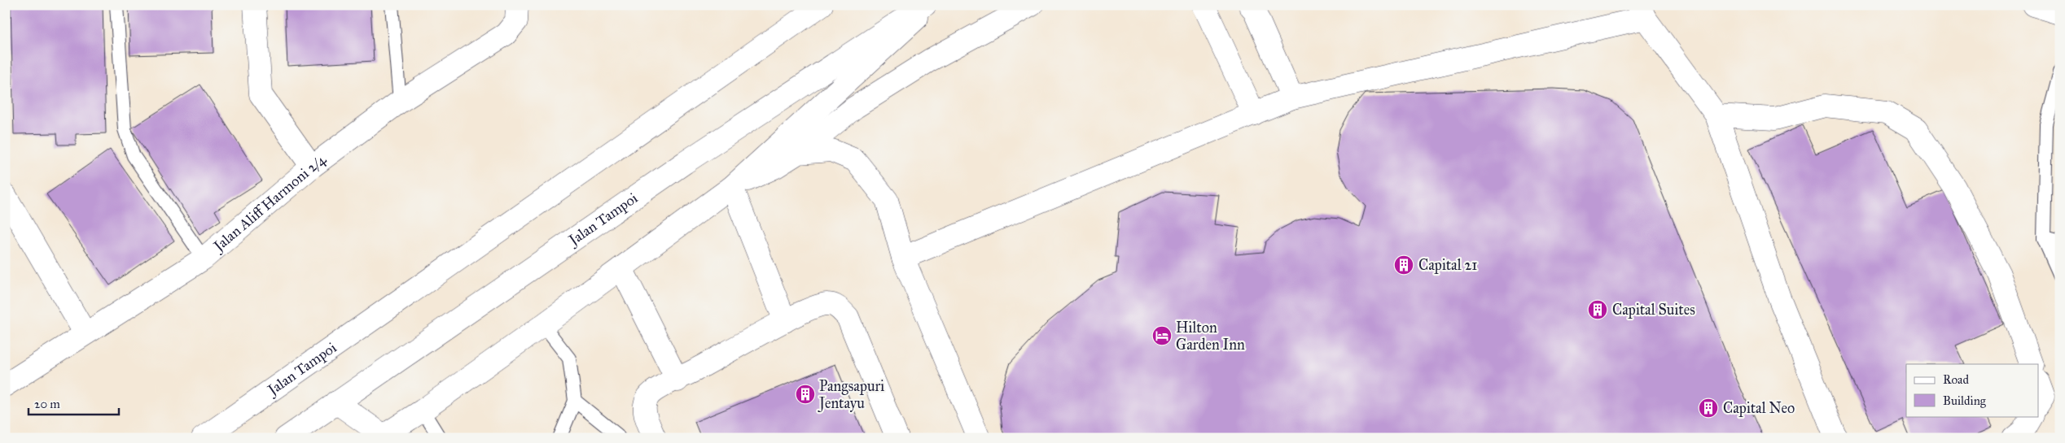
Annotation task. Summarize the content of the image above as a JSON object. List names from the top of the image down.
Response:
{
  "streets": {
    "street": ["Jalan Aliff Harmoni 2/4", "Jalan Tampoi"]
  },
  "places": {
    "building": [
      "Capital 21",
      "Capital Suites",
      "Pangsapuri Jentayu",
      "Capital Neo"
    ],
    "hotel": ["Hilton Garden Inn"]
  },
  "legend": ["Road", "Building"],
  "scale_bar": "20 m"
}
